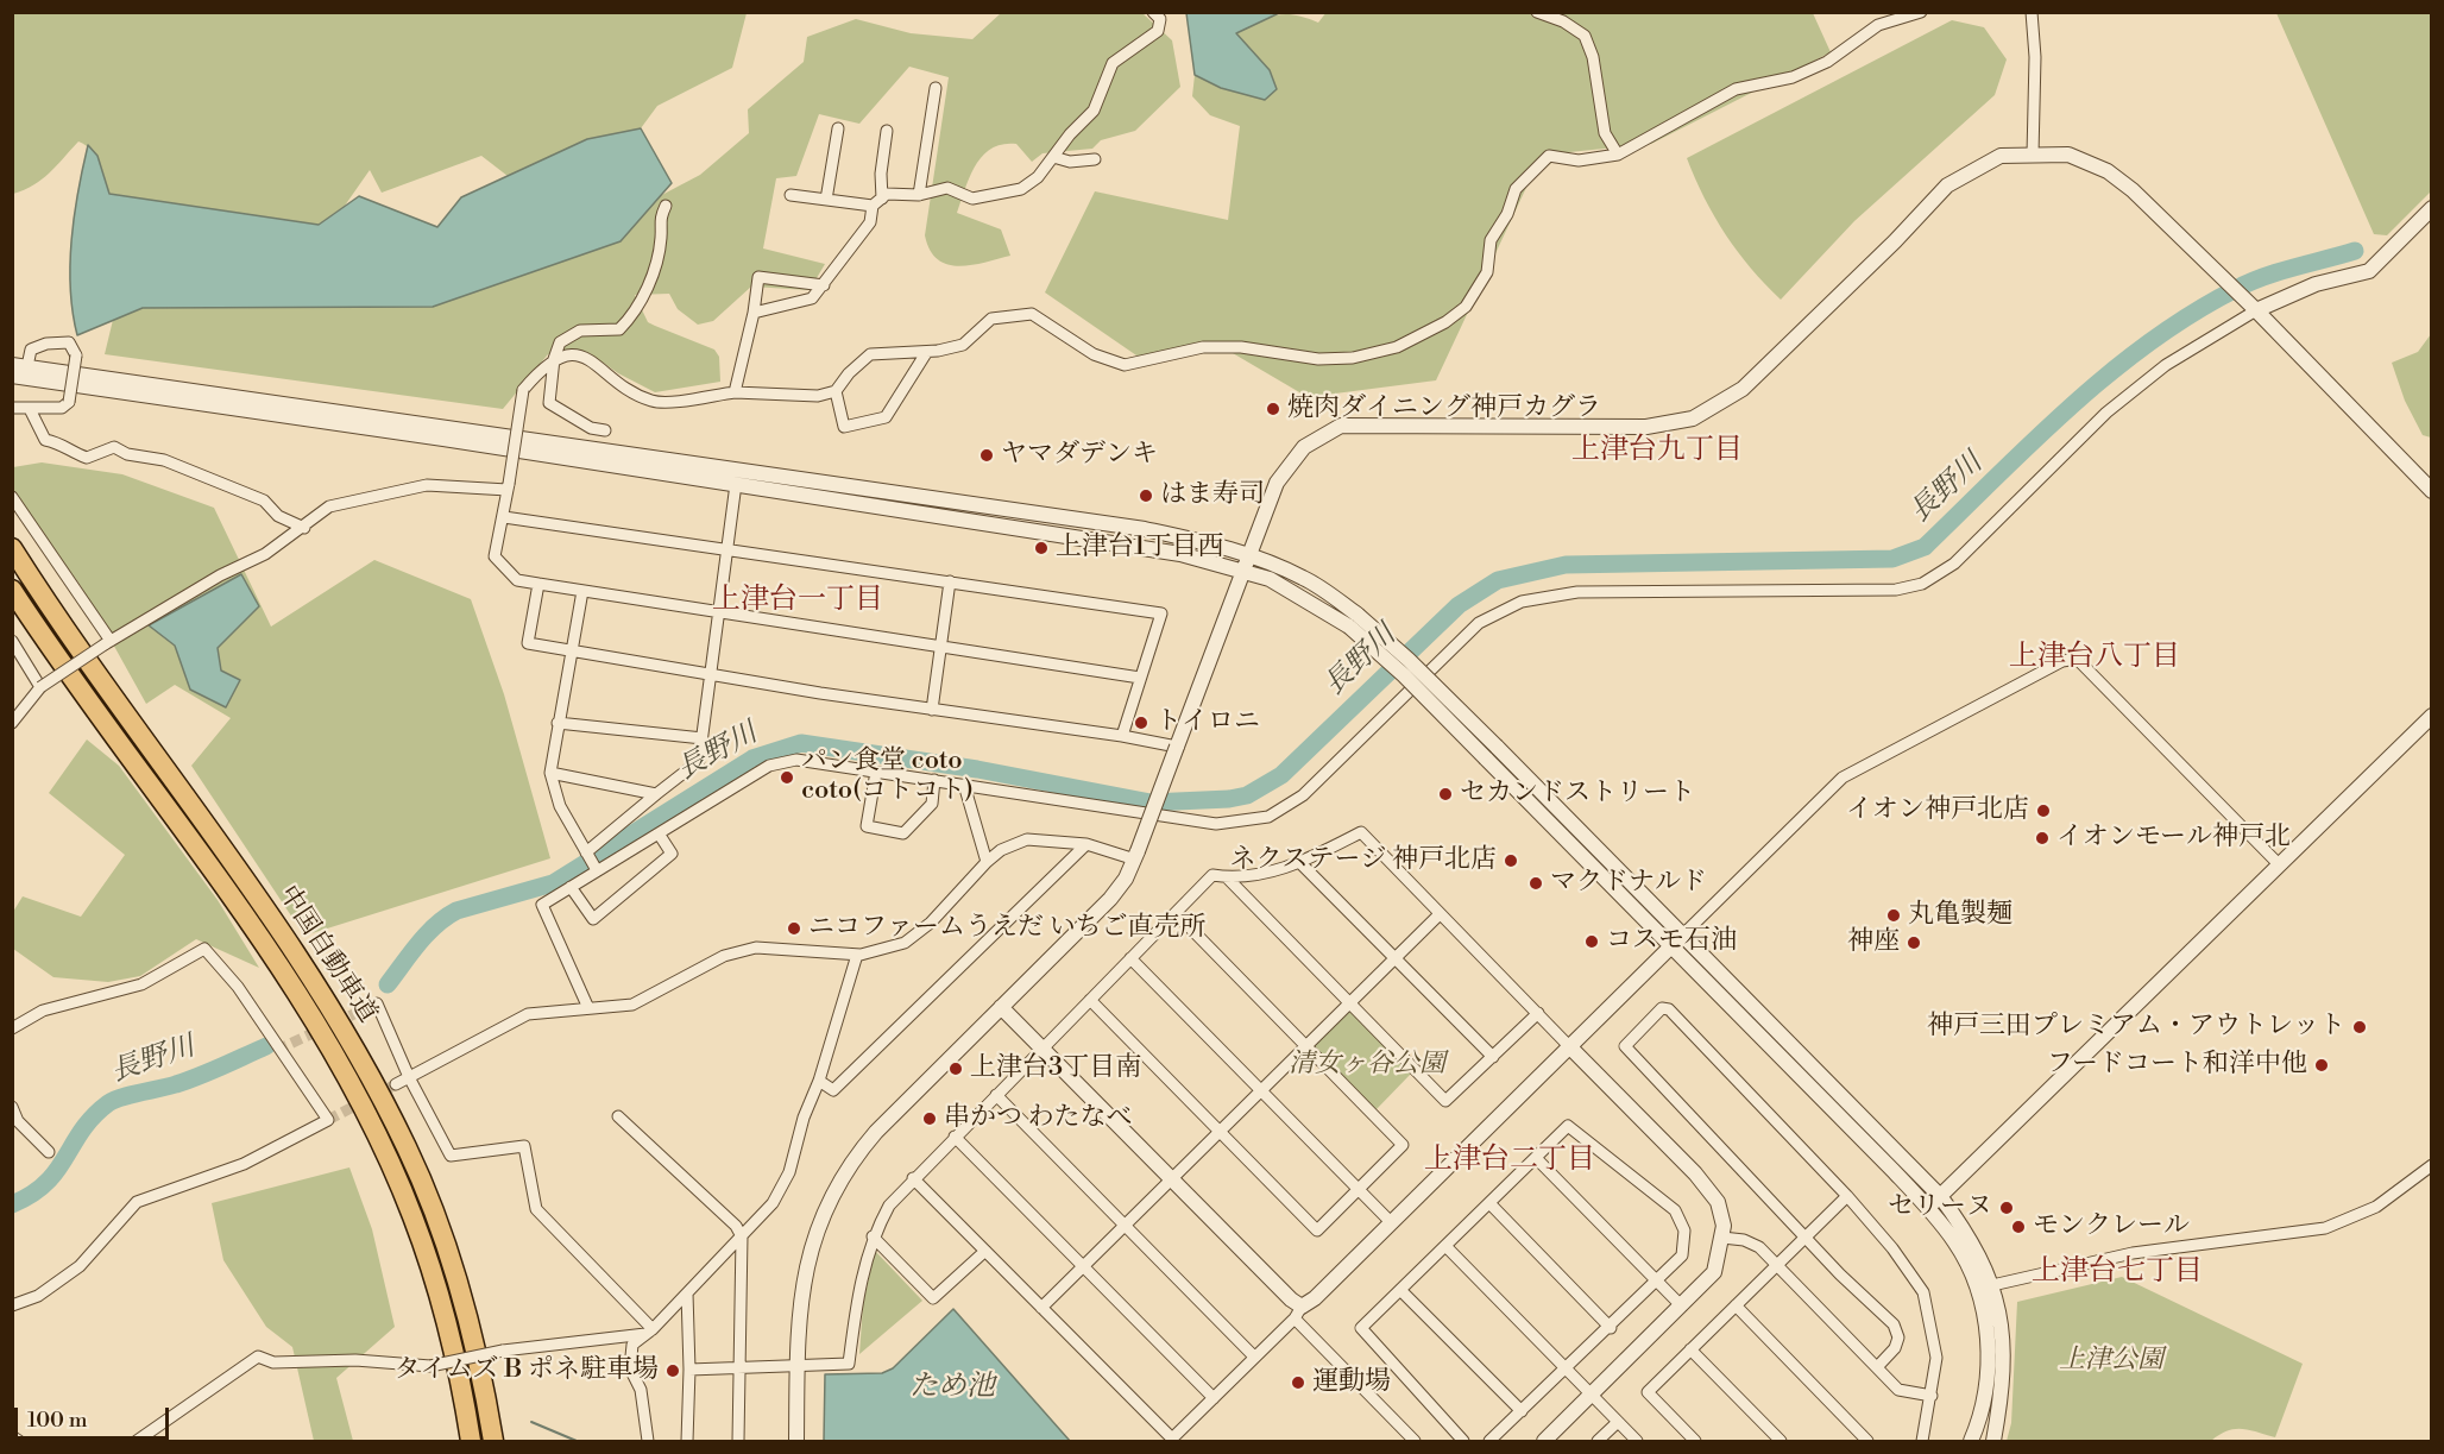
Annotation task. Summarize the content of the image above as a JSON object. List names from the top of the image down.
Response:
{
  "streets": {
    "highway": ["中国自動車道"]
  },
  "districts": [
    "上津台九丁目",
    "上津台一丁目",
    "上津台八丁目",
    "上津台二丁目",
    "上津台七丁目"
  ],
  "water": ["長野川", "ため池"],
  "parks": ["清女ヶ谷公園", "上津公園"],
  "places": [
    "焼肉ダイニング神戸カグラ",
    "ヤマダデンキ",
    "はま寿司",
    "上津台1丁目西",
    "トイロニ",
    "パン食堂 coto coto(コトコト)",
    "セカンドストリート",
    "イオン神戸北店",
    "イオンモール神戸北",
    "ネクステージ 神戸北店",
    "マクドナルド",
    "丸亀製麺",
    "ニコファームうえだ いちご直売所",
    "コスモ石油",
    "神座",
    "神戸三田プレミアム・アウトレット",
    "フードコート和洋中他",
    "上津台3丁目南",
    "串かつ わたなべ",
    "セリーヌ",
    "モンクレール",
    "タイムズ B ポネ駐車場",
    "運動場"
  ],
  "scale_bar": "100 m"
}
